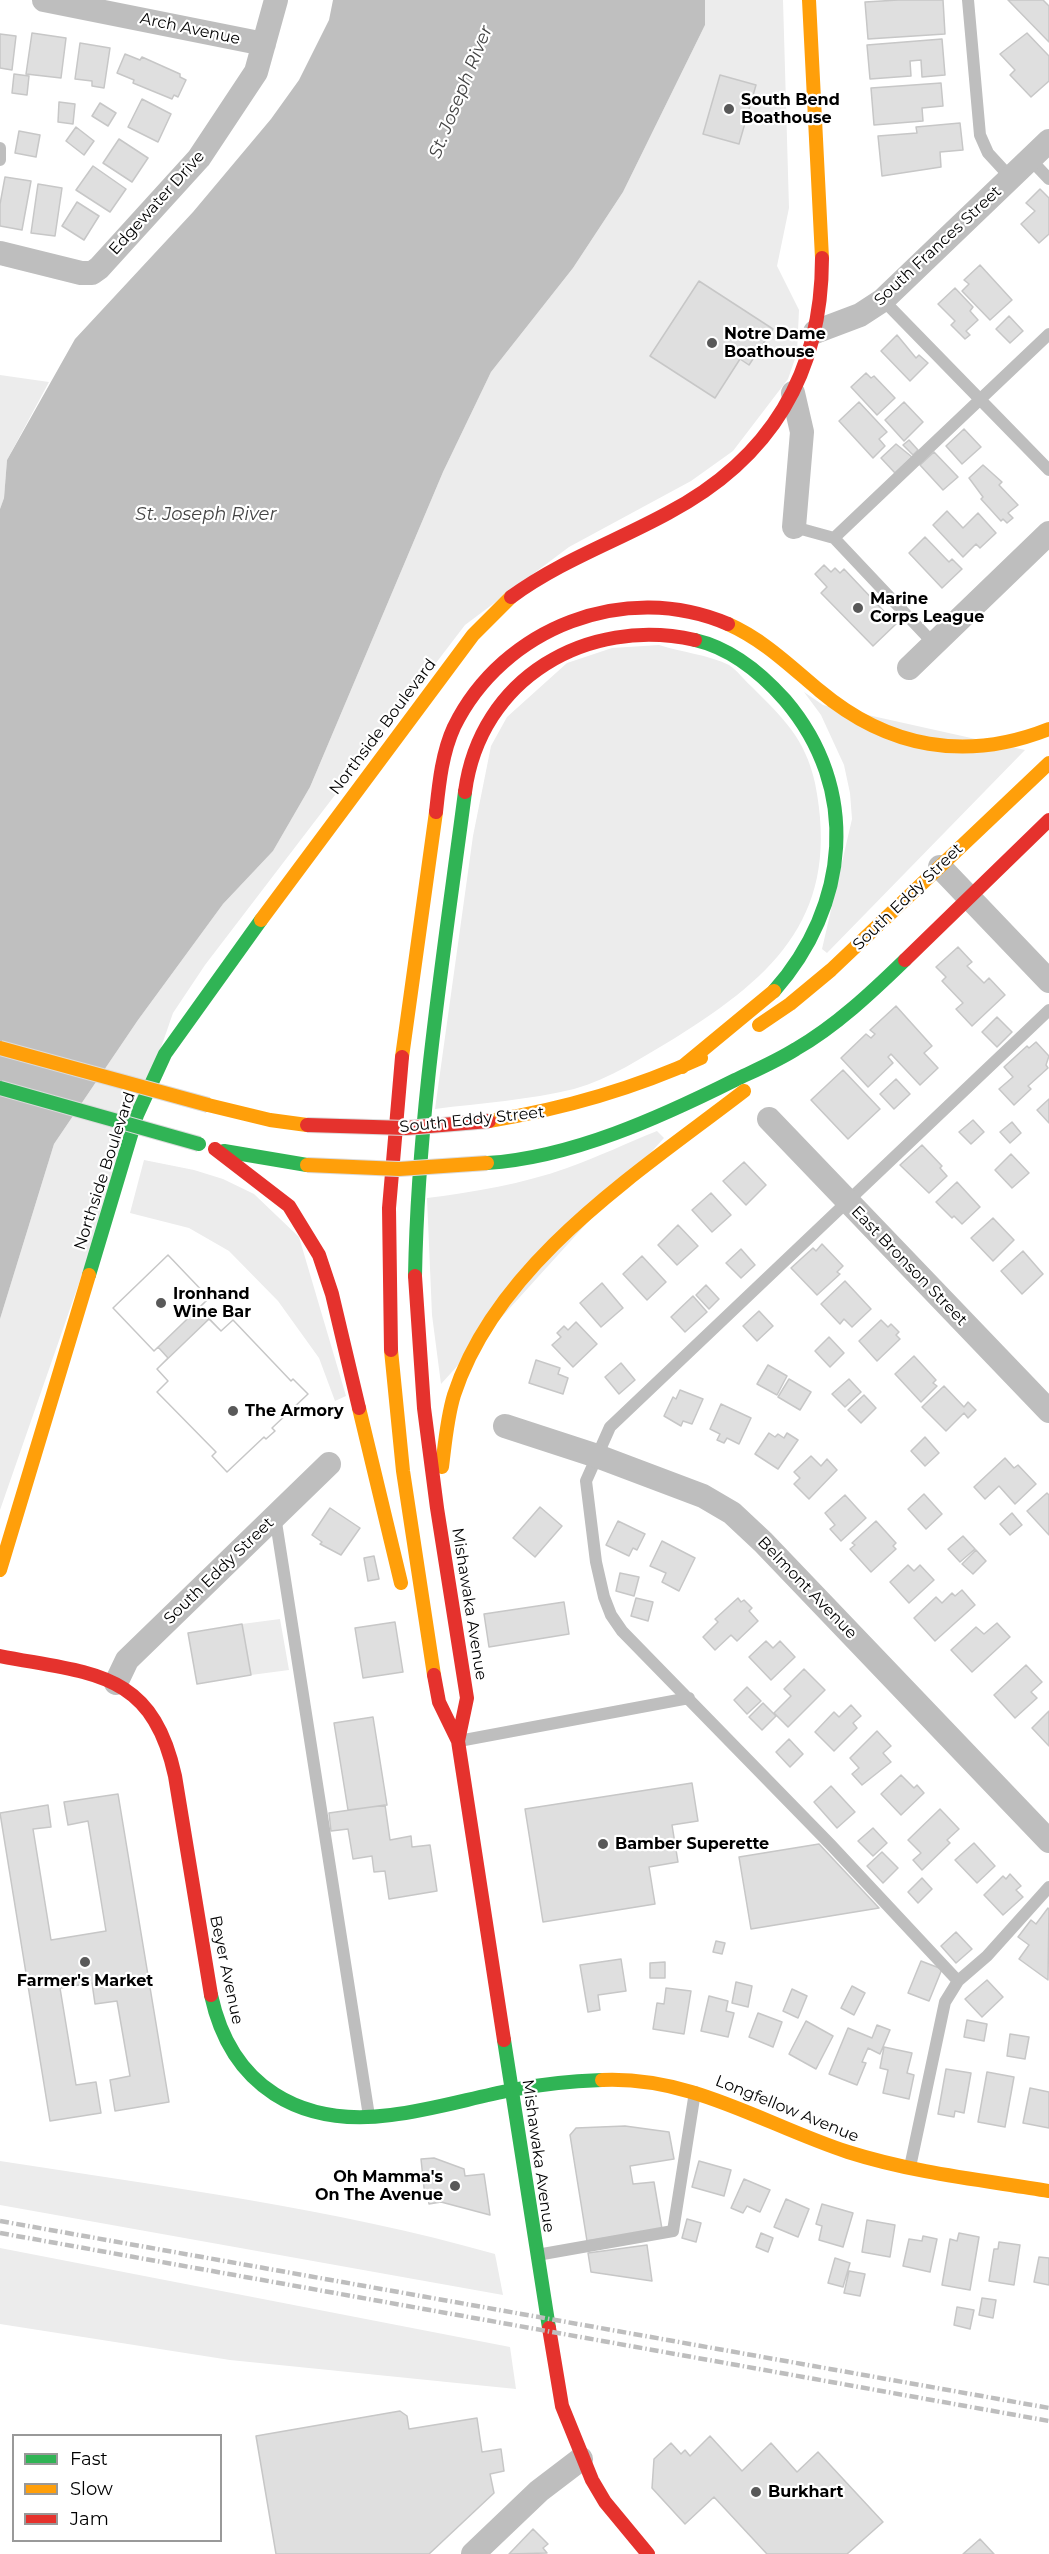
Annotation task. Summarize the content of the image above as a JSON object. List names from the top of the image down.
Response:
{
  "streets": {
    "main road": [
      "Northside Boulevard",
      "South Eddy Street",
      "Mishawaka Avenue",
      "Beyer Avenue",
      "Longfellow Avenue"
    ],
    "street": [
      "Arch Avenue",
      "Edgewater Drive",
      "South Frances Street",
      "East Bronson Street",
      "Belmont Avenue"
    ]
  },
  "crossings": [
    ["Arch Avenue", "Edgewater Drive"],
    ["South Frances Street", "Northside Boulevard"],
    ["South Eddy Street", "Mishawaka Avenue"],
    ["South Eddy Street", "Beyer Avenue"],
    ["Mishawaka Avenue", "Beyer Avenue"],
    ["Mishawaka Avenue", "Longfellow Avenue"],
    ["Beyer Avenue", "Longfellow Avenue"]
  ],
  "water": ["St. Joseph River"],
  "places": [
    "South Bend Boathouse",
    "Notre Dame Boathouse",
    "Marine Corps League",
    "Ironhand Wine Bar",
    "The Armory",
    "Bamber Superette",
    "Farmer's Market",
    "Oh Mamma's On The Avenue",
    "Burkhart"
  ],
  "legend": ["Fast", "Slow", "Jam"]
}
